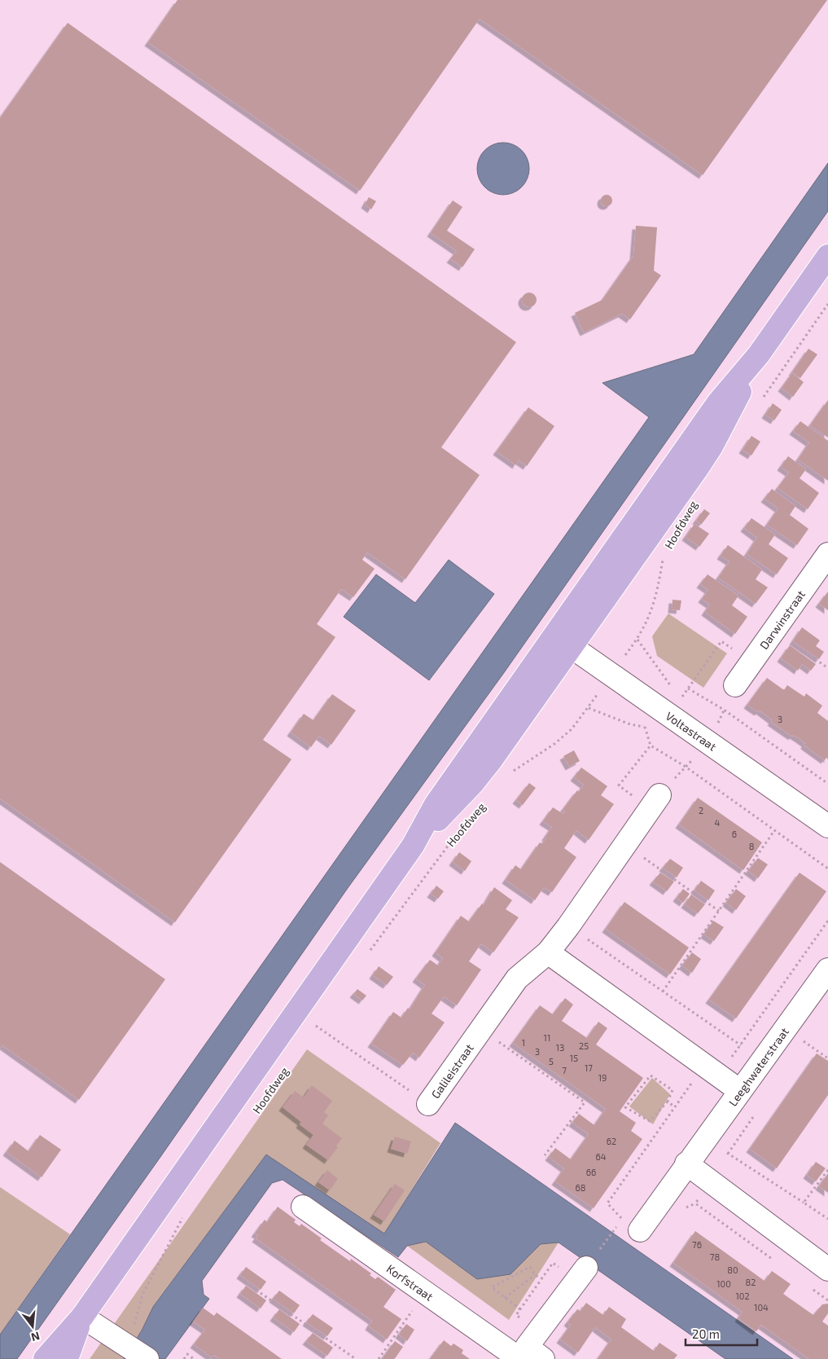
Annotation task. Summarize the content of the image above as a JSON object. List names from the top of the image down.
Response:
{
  "streets": {
    "street": [
      "Darwinstraat",
      "Voltastraat",
      "Leeghwaterstraat",
      "Galileistraat",
      "Korfstraat"
    ],
    "path": ["Hoofdweg"]
  },
  "crossings": [
    ["Hoofdweg", "Voltastraat"]
  ],
  "house_numbers": [
    "3",
    "2",
    "4",
    "6",
    "8",
    "11",
    "1",
    "25",
    "13",
    "3",
    "15",
    "5",
    "17",
    "7",
    "19",
    "62",
    "64",
    "66",
    "68",
    "76",
    "78",
    "80",
    "82",
    "100",
    "102",
    "104"
  ],
  "scale_bar": "20 m",
  "north": "bottom"
}
